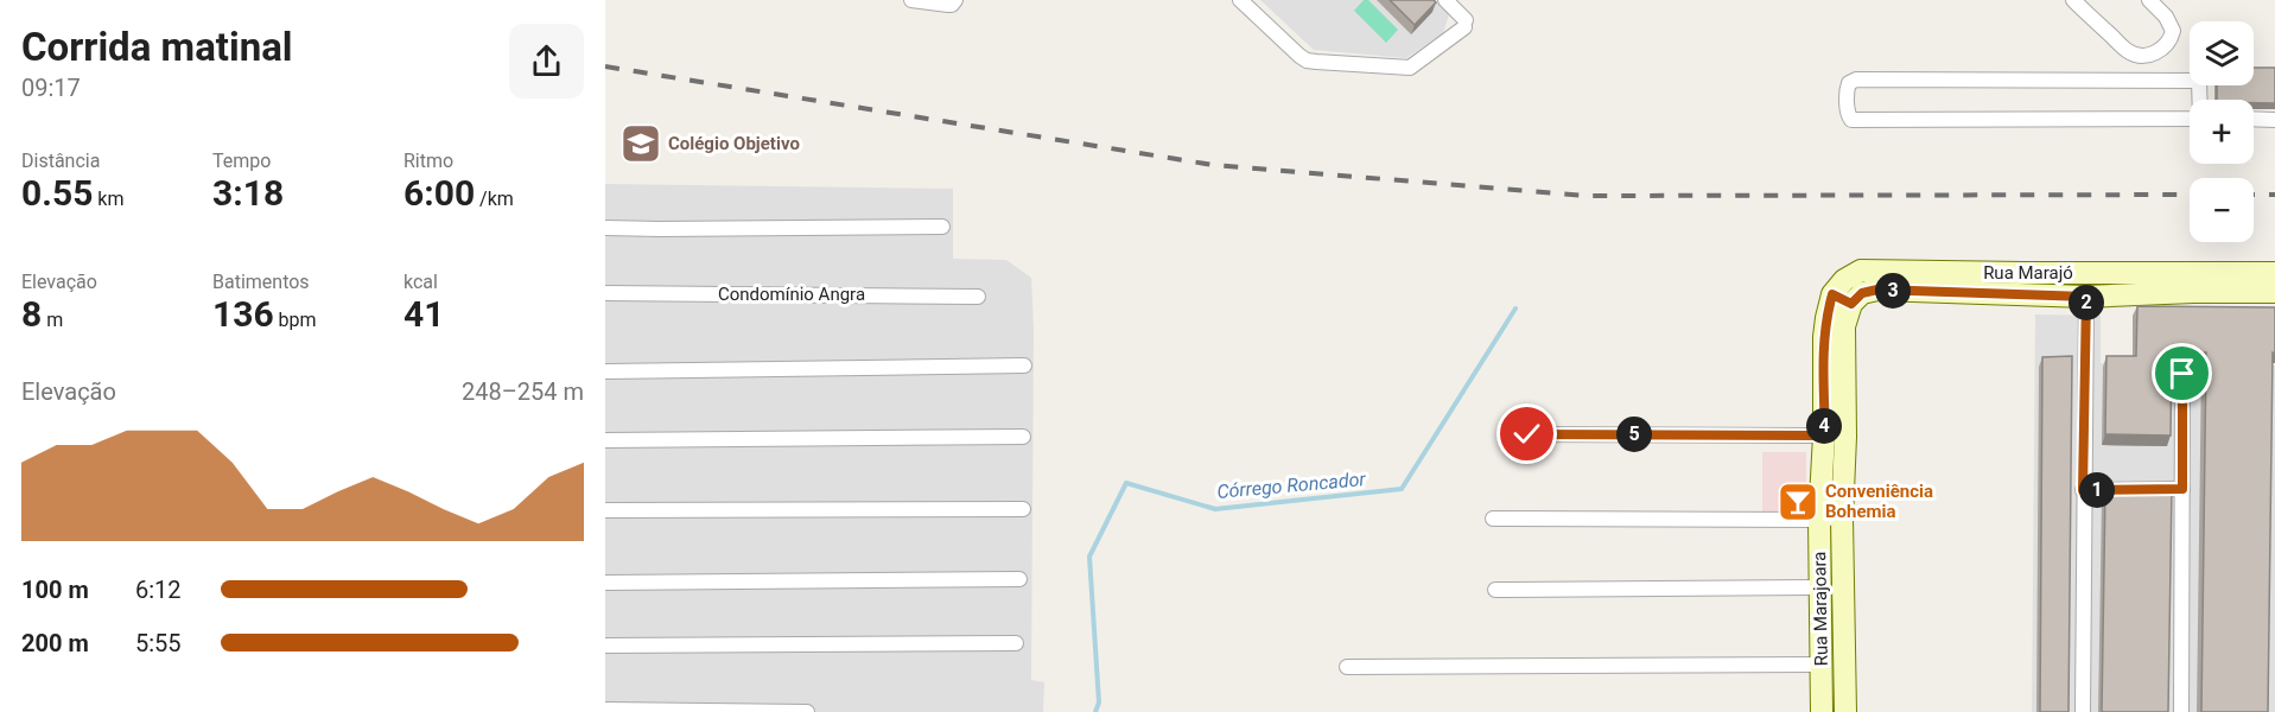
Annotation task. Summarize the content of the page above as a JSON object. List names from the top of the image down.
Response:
{
  "streets": {
    "street": ["Rua Marajó", "Condomínio Angra", "Rua Marajoara"]
  },
  "crossings": [
    ["Rua Marajó", "Rua Marajoara"]
  ],
  "water": ["Córrego Roncador"],
  "places": {
    "school or university": ["Colégio Objetivo"],
    "bar": ["Conveniência Bohemia"]
  },
  "page": {
    "heading": ["Corrida matinal", "09:17"],
    "map_buttons": ["+", "−"],
    "stats": [
      ["Distância", "0.55 km"],
      ["Tempo", "3:18"],
      ["Ritmo", "6:00 /km"],
      ["Elevação", "8 m"],
      ["Batimentos", "136 bpm"],
      ["kcal", "41"]
    ],
    "pins": [
      "3",
      "2",
      "4",
      "5",
      "1"
    ],
    "chart": ["Elevação", "248–254 m"],
    "list": [
      {
        "name": "100 m",
        "note": "6:12"
      },
      {
        "name": "200 m",
        "note": "5:55"
      }
    ]
  }
}
